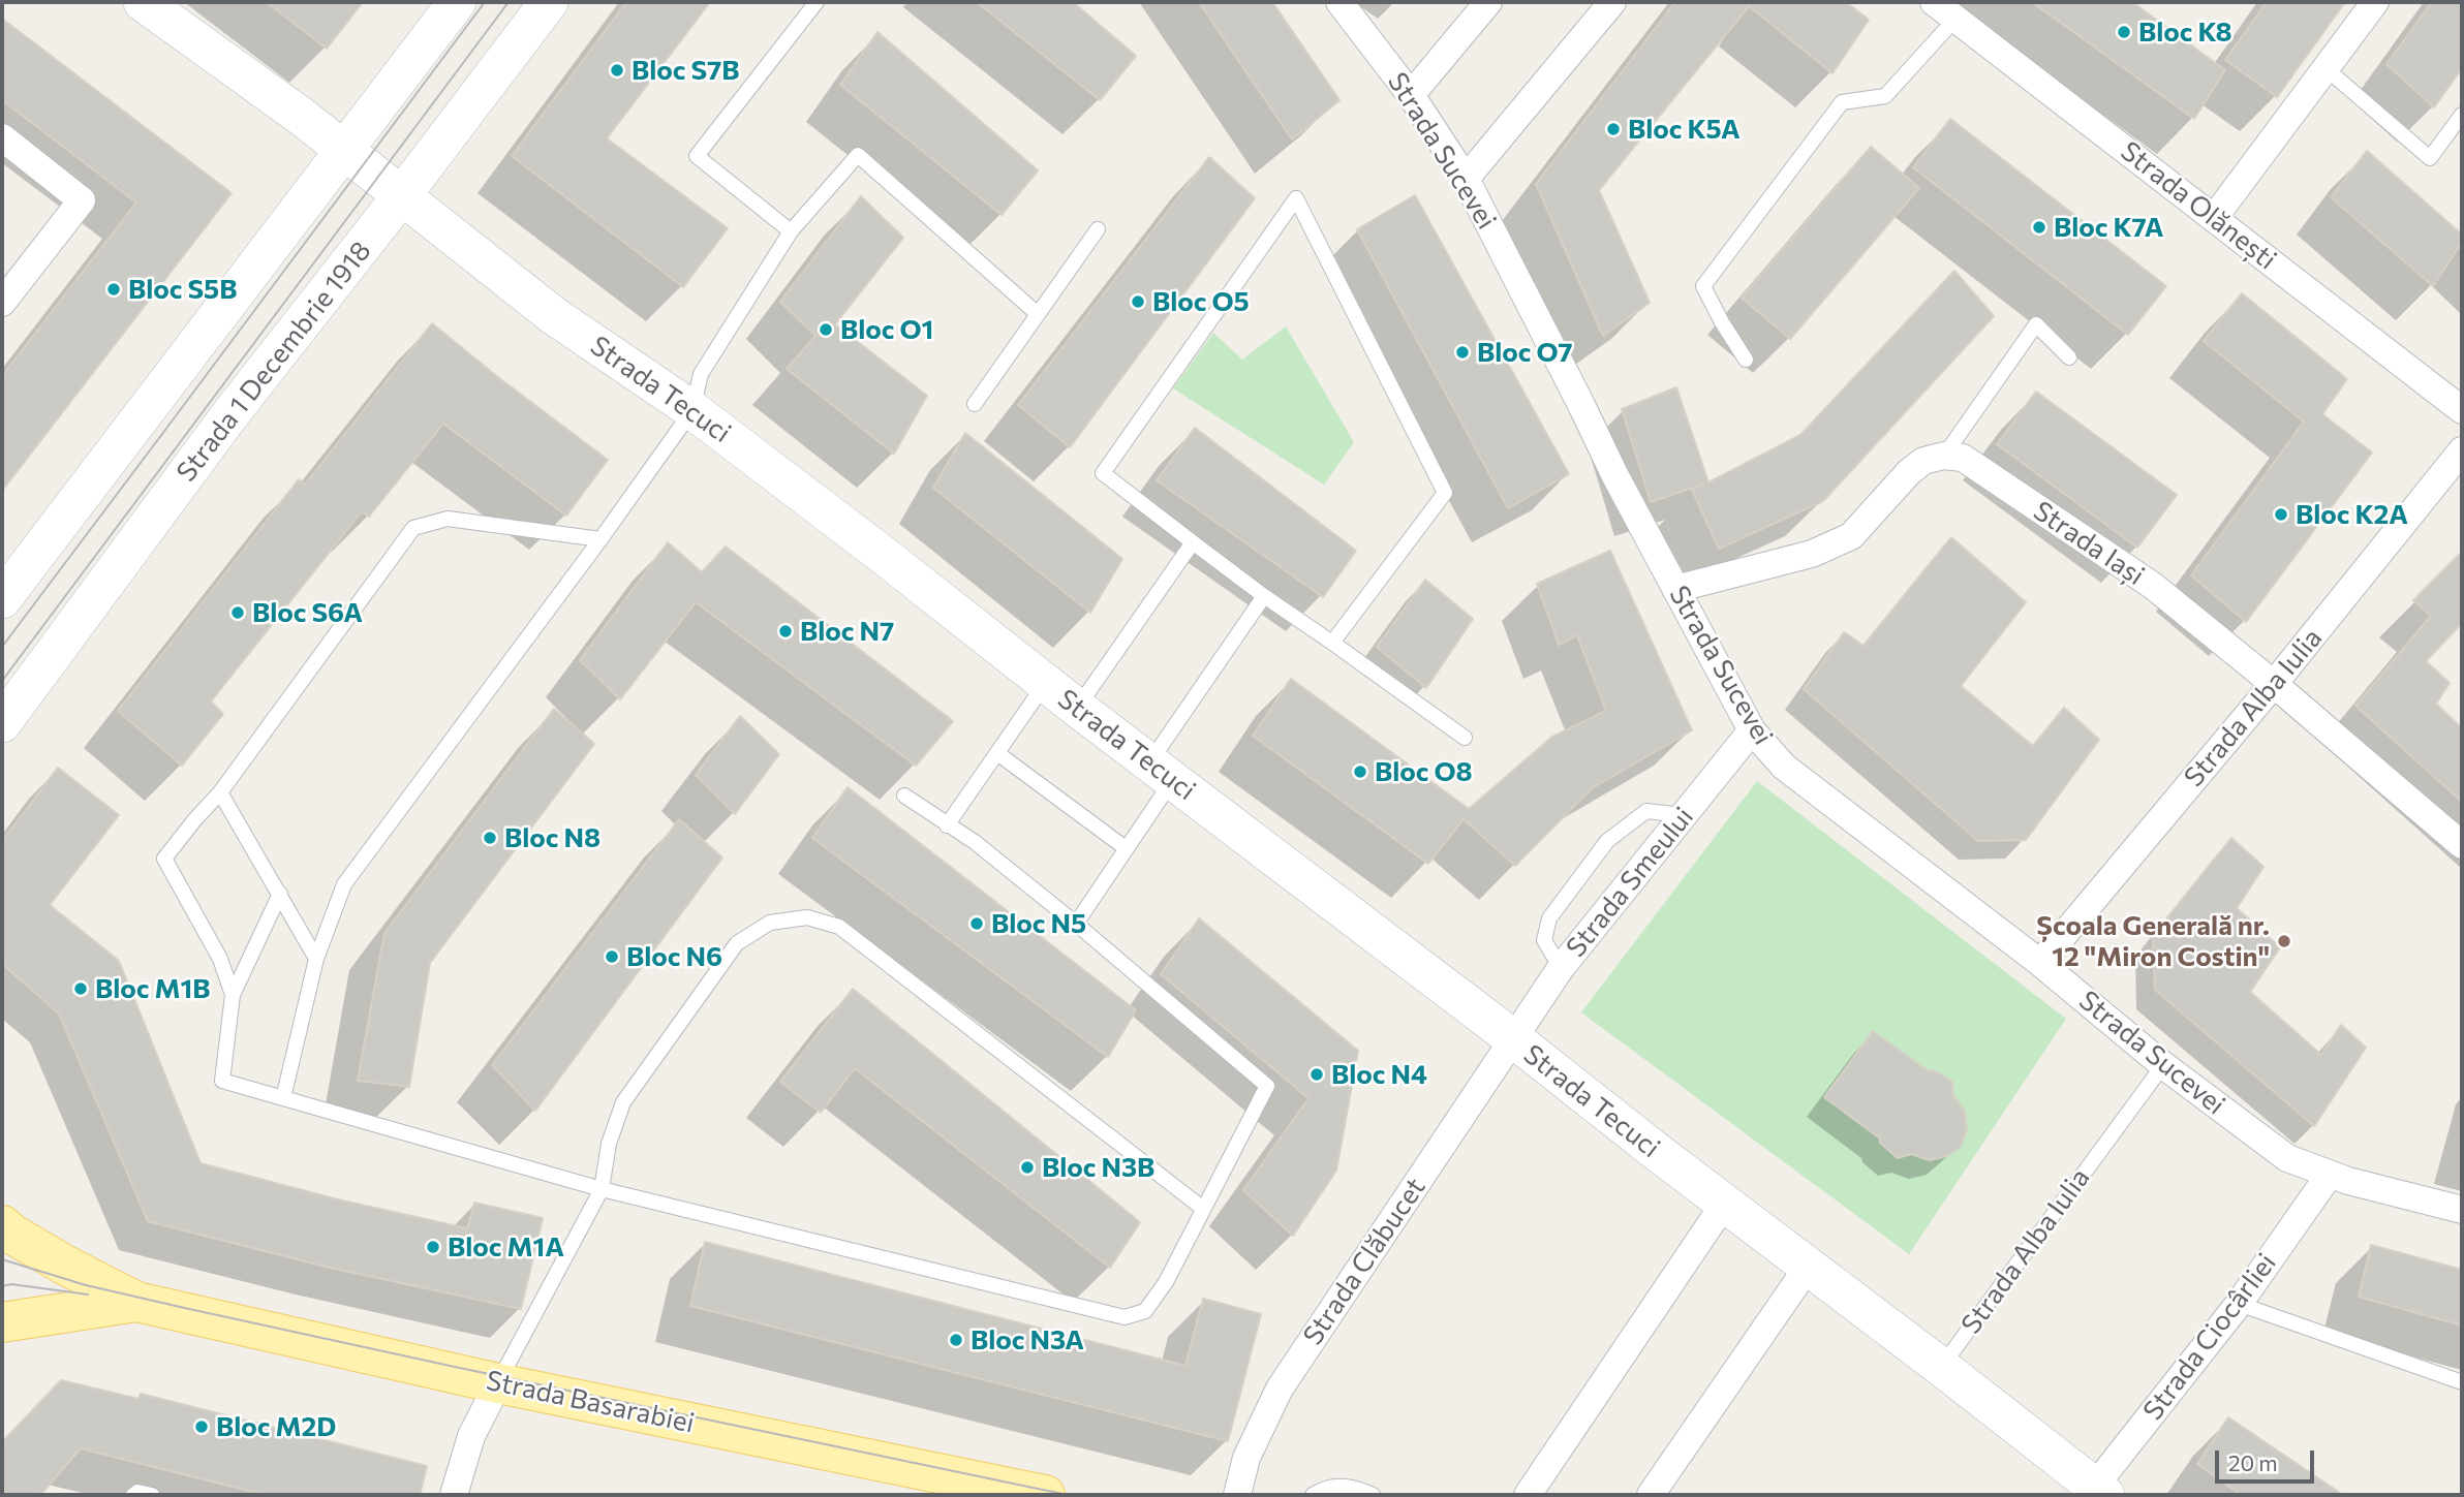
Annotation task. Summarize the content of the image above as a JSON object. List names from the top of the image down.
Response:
{
  "streets": {
    "main road": ["Strada 1 Decembrie 1918", "Strada Tecuci", "Strada Basarabiei"],
    "street": [
      "Strada Sucevei",
      "Strada Olănești",
      "Strada Iași",
      "Strada Alba Iulia",
      "Strada Smeului",
      "Strada Clăbucet",
      "Strada Ciocârliei"
    ]
  },
  "crossings": [
    ["Strada Sucevei", "Strada Alba Iulia"],
    ["Strada Sucevei", "Strada Smeului"],
    ["Strada Sucevei", "Strada Ciocârliei"],
    ["Strada 1 Decembrie 1918", "Strada Tecuci"],
    ["Strada Tecuci", "Strada Alba Iulia"],
    ["Strada Tecuci", "Strada Smeului"],
    ["Strada Tecuci", "Strada Clăbucet"],
    ["Strada Tecuci", "Strada Ciocârliei"],
    ["Strada Iași", "Strada Alba Iulia"],
    ["Strada Smeului", "Strada Clăbucet"]
  ],
  "places": [
    "Bloc K8",
    "Bloc S7B",
    "Bloc K5A",
    "Bloc K7A",
    "Bloc S5B",
    "Bloc O5",
    "Bloc O1",
    "Bloc O7",
    "Bloc K2A",
    "Bloc S6A",
    "Bloc N7",
    "Bloc O8",
    "Bloc N8",
    "Bloc N5",
    "Școala Generală nr. 12 \"Miron Costin\"",
    "Bloc N6",
    "Bloc M1B",
    "Bloc N4",
    "Bloc N3B",
    "Bloc M1A",
    "Bloc N3A",
    "Bloc M2D"
  ],
  "scale_bar": "20 m"
}
